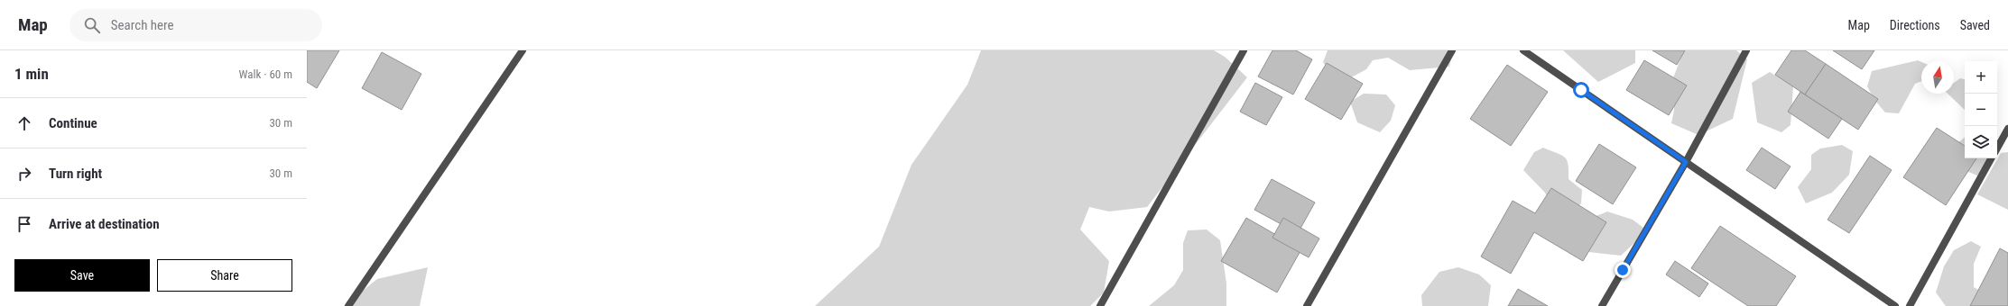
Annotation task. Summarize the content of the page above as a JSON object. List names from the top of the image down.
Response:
{
  "north": "top",
  "page": {
    "header": "Map",
    "search": "Search here",
    "nav": ["Map", "Directions", "Saved"],
    "heading": ["1 min", "Walk · 60 m"],
    "map_buttons": ["+", "−"],
    "list": [
      ["Continue", "30 m"],
      ["Turn right", "30 m"],
      "Arrive at destination"
    ],
    "buttons": ["Save", "Share"]
  }
}
